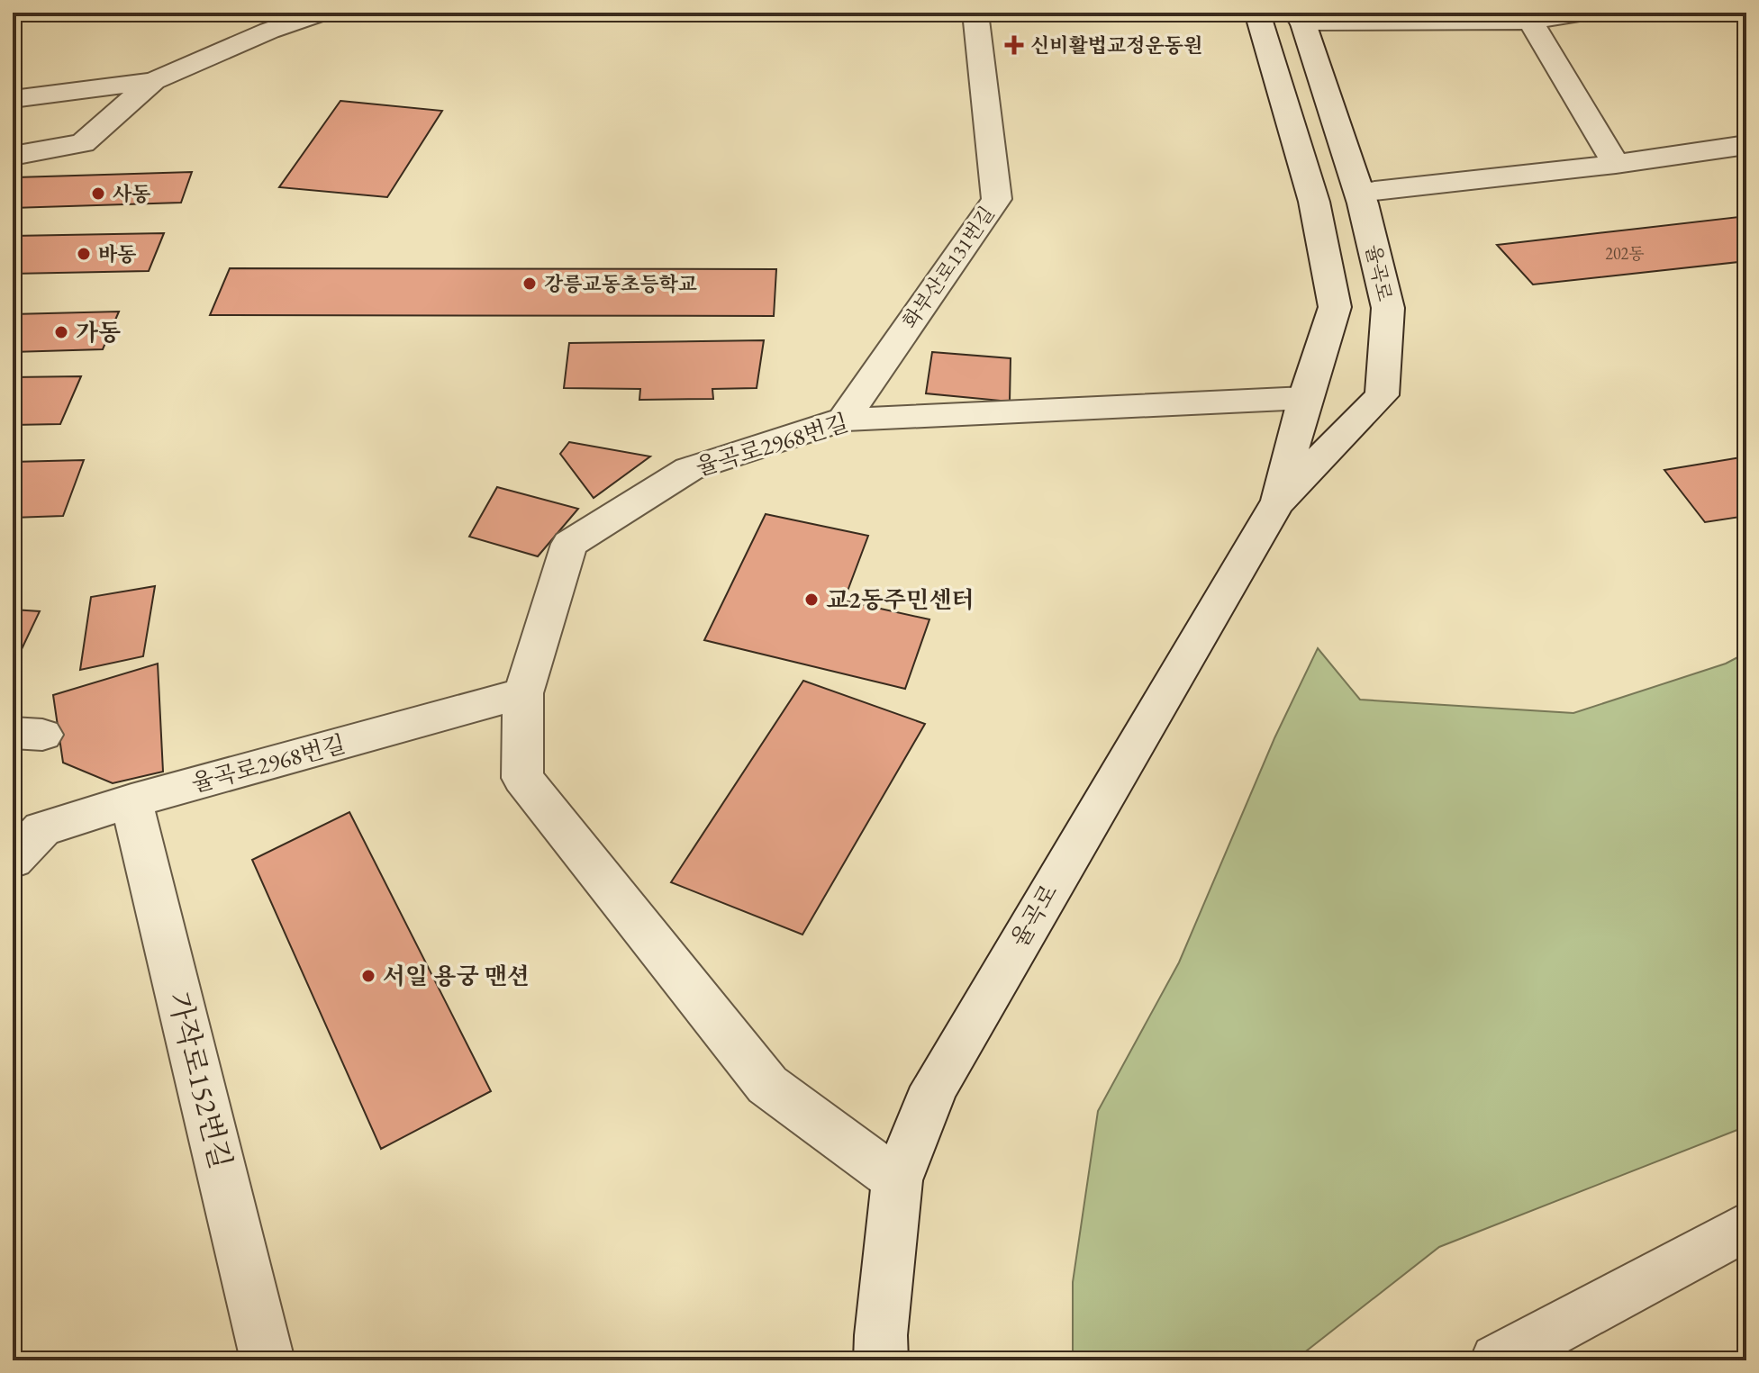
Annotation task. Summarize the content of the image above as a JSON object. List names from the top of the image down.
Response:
{
  "streets": {
    "street": [
      "화부산로131번길",
      "율곡로",
      "율곡로2968번길",
      "가작로152번길"
    ]
  },
  "crossings": [
    ["화부산로131번길", "율곡로2968번길"],
    ["율곡로", "율곡로2968번길"],
    ["율곡로2968번길", "가작로152번길"]
  ],
  "places": {
    "health": ["신비활법교정운동원"],
    "other": [
      "사동",
      "바동",
      "강릉교동초등학교",
      "가동",
      "교2동주민센터",
      "서일 용궁 맨션"
    ]
  },
  "house_numbers": ["202동"]
}
